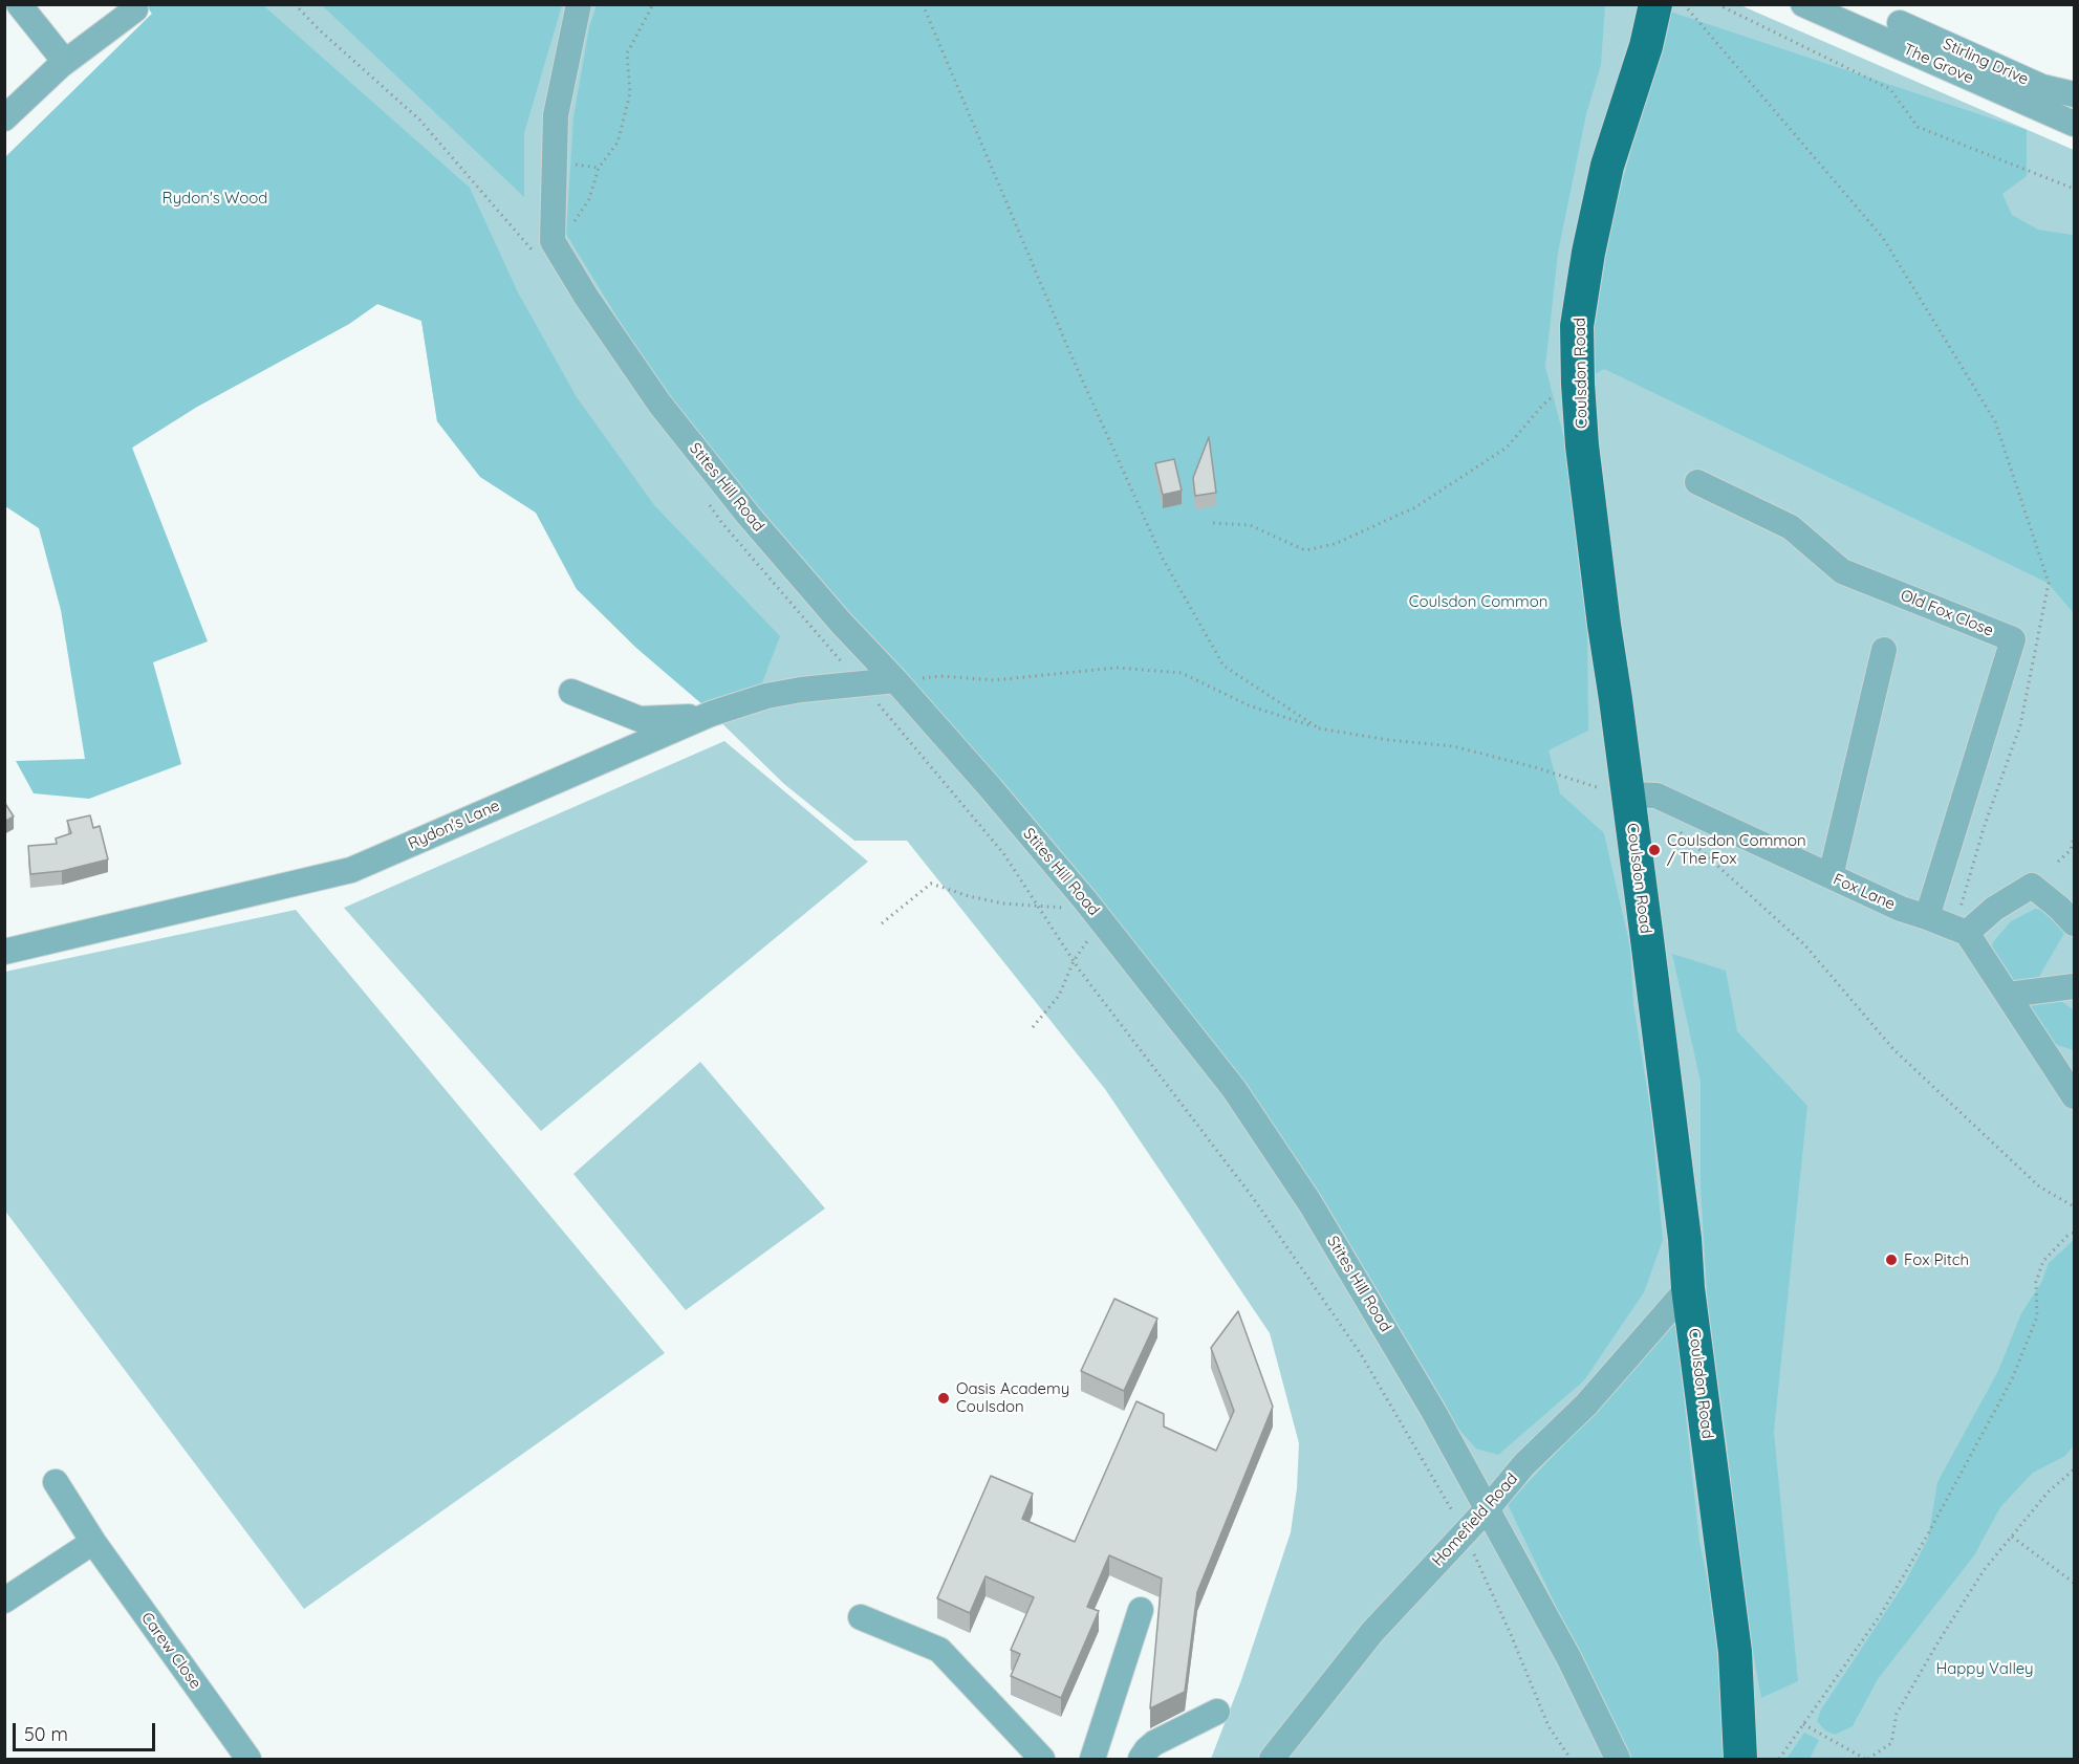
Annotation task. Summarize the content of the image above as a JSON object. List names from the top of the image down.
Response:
{
  "streets": {
    "main road": ["Coulsdon Road"],
    "street": [
      "Stirling Drive",
      "The Grove",
      "Stites Hill Road",
      "Old Fox Close",
      "Rydon's Lane",
      "Fox Lane",
      "Homefield Road",
      "Carew Close"
    ]
  },
  "crossings": [
    ["Coulsdon Road", "Fox Lane"],
    ["Coulsdon Road", "Homefield Road"],
    ["Stites Hill Road", "Rydon's Lane"],
    ["Stites Hill Road", "Homefield Road"],
    ["Old Fox Close", "Fox Lane"]
  ],
  "parks": ["Rydon's Wood", "Coulsdon Common", "Happy Valley"],
  "places": ["Coulsdon Common / The Fox", "Fox Pitch", "Oasis Academy Coulsdon"],
  "scale_bar": "50 m"
}
